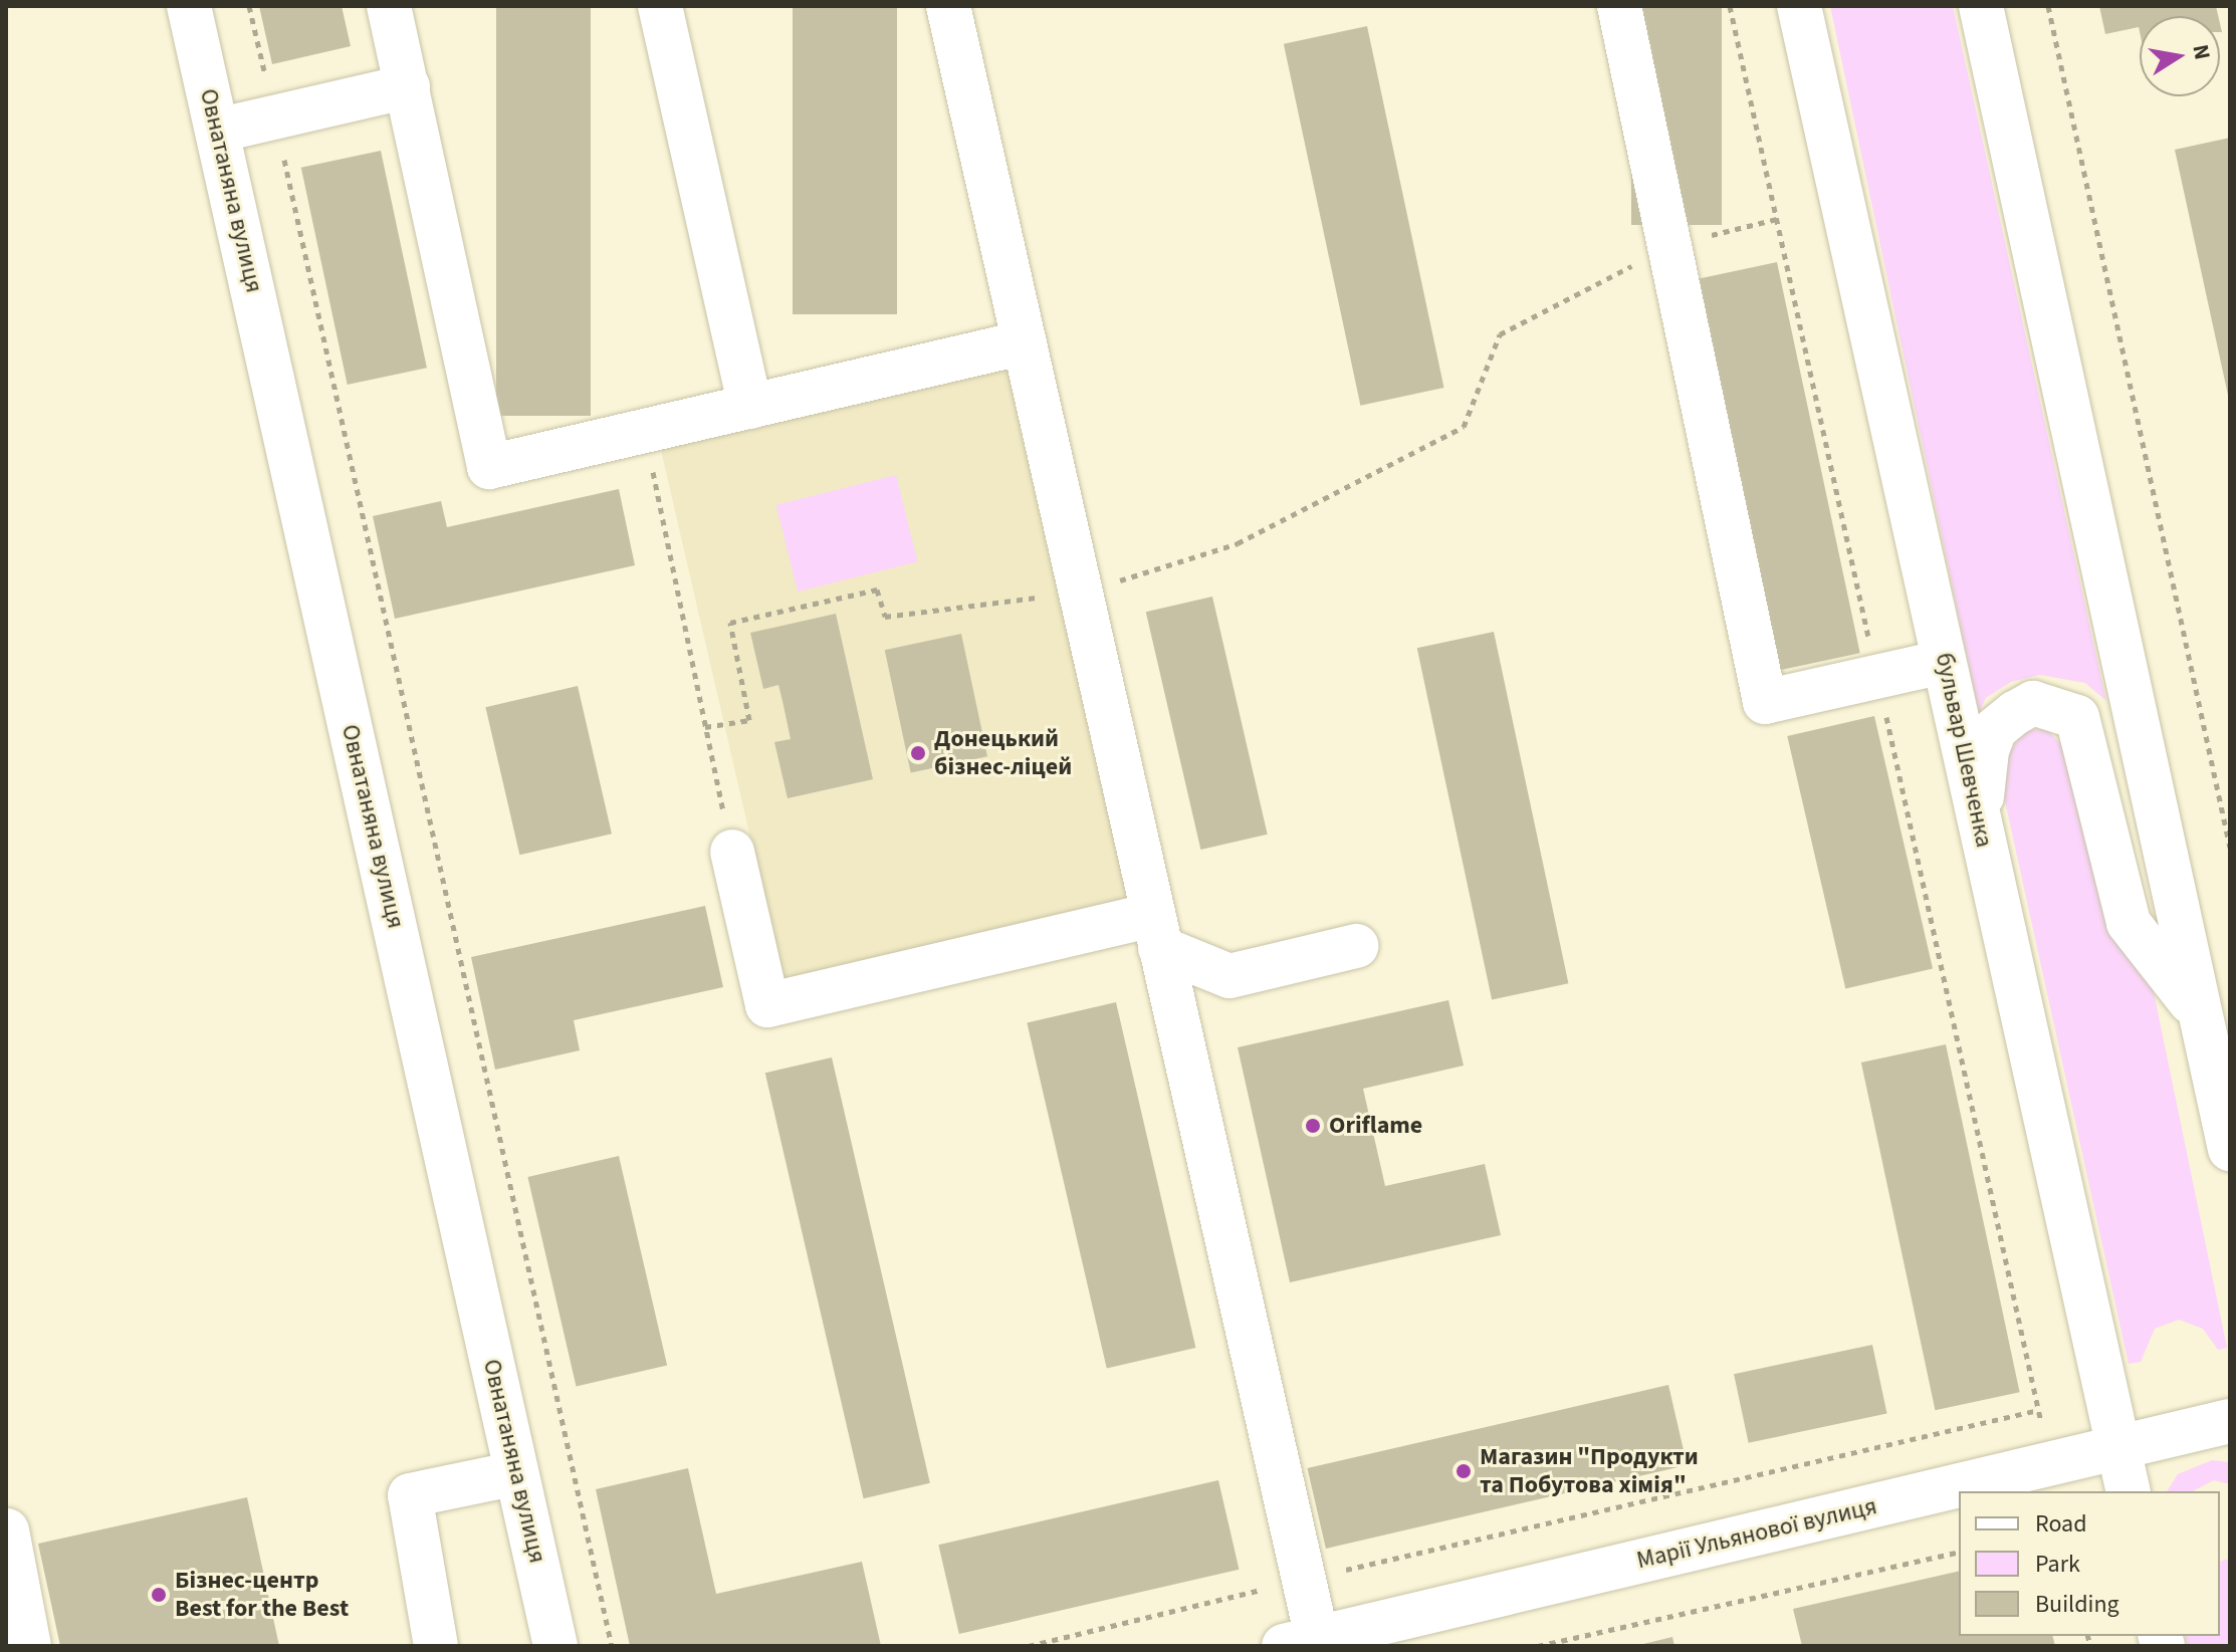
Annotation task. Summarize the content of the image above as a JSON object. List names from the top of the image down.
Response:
{
  "streets": {
    "main road": ["Овнатаняна вулиця", "бульвар Шевченка", "Марії Ульянової вулиця"]
  },
  "crossings": [
    ["бульвар Шевченка", "Марії Ульянової вулиця"]
  ],
  "places": [
    "Донецький бізнес-ліцей",
    "Oriflame",
    "Магазин \"Продукти та Побутова хімія\"",
    "Бізнес-центр Best for the Best"
  ],
  "legend": ["Road", "Park", "Building"],
  "north": "right"
}
